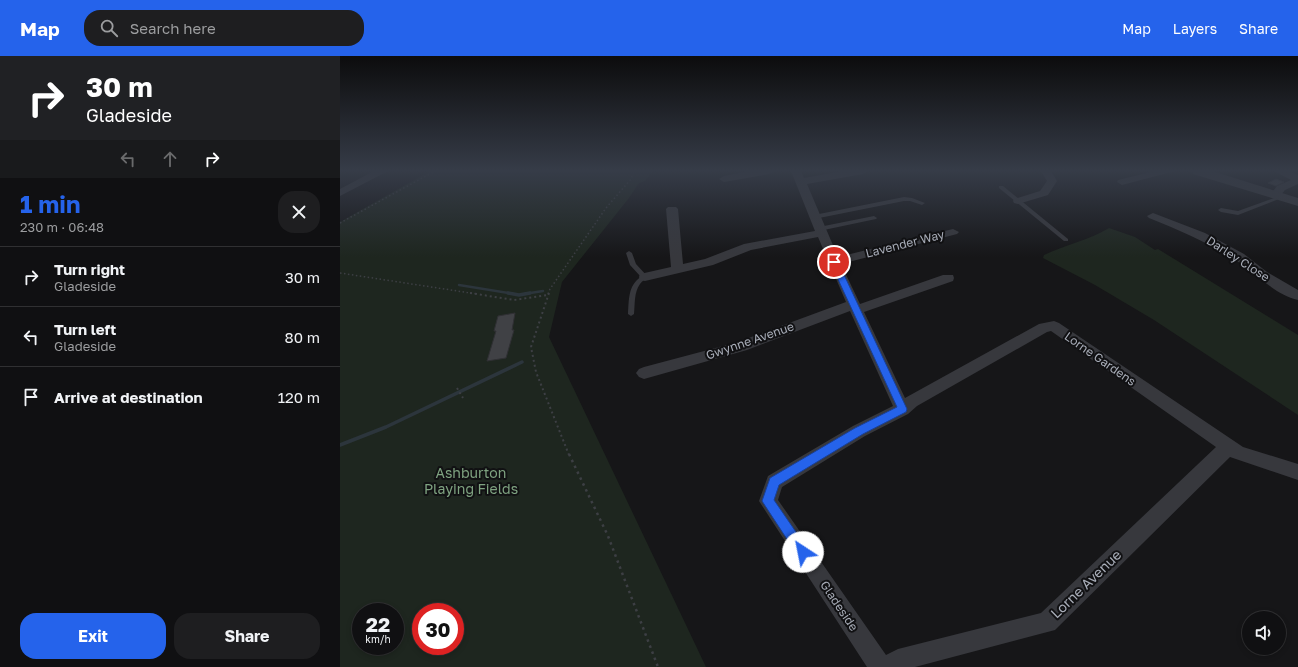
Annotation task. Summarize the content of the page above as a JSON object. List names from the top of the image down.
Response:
{
  "streets": {
    "street": [
      "Lavender Way",
      "Darley Close",
      "Gwynne Avenue",
      "Lorne Gardens",
      "Lorne Avenue",
      "Gladeside"
    ]
  },
  "crossings": [
    ["Lorne Gardens", "Lorne Avenue"],
    ["Lorne Gardens", "Gladeside"]
  ],
  "parks": ["Ashburton Playing Fields"],
  "page": {
    "header": "Map",
    "search": "Search here",
    "nav": ["Map", "Layers", "Share"],
    "turn": ["30 m", "Gladeside"],
    "heading": ["1 min", "230 m · 06:48"],
    "list": [
      {
        "name": "Turn right",
        "note": "Gladeside",
        "value": "30 m"
      },
      {
        "name": "Turn left",
        "note": "Gladeside",
        "value": "80 m"
      },
      {
        "name": "Arrive at destination",
        "value": "120 m"
      }
    ],
    "speed": "22 km/h",
    "limit": "30",
    "buttons": ["Exit", "Share"]
  }
}
